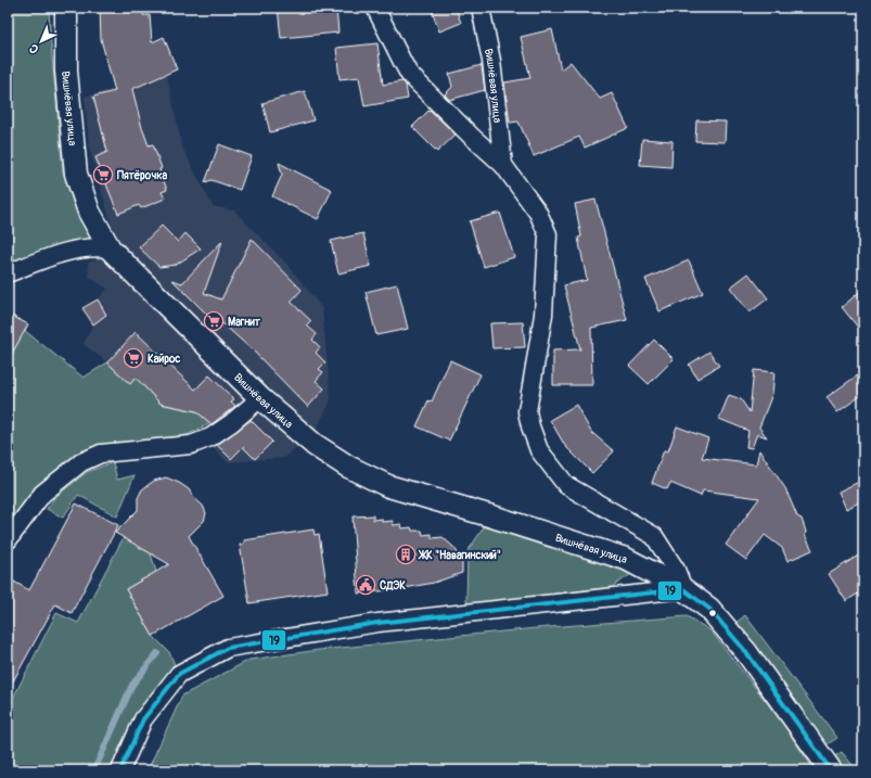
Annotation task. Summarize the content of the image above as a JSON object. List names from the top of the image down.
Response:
{
  "streets": {
    "street": ["Вишнёвая улица"]
  },
  "places": {
    "supermarket": ["Пятёрочка", "Магнит", "Кайрос"],
    "building": ["ЖК \"Навагинский\""],
    "public building": ["СДЭК"]
  },
  "lines": ["transit line 19"],
  "north": "bottom left"
}
